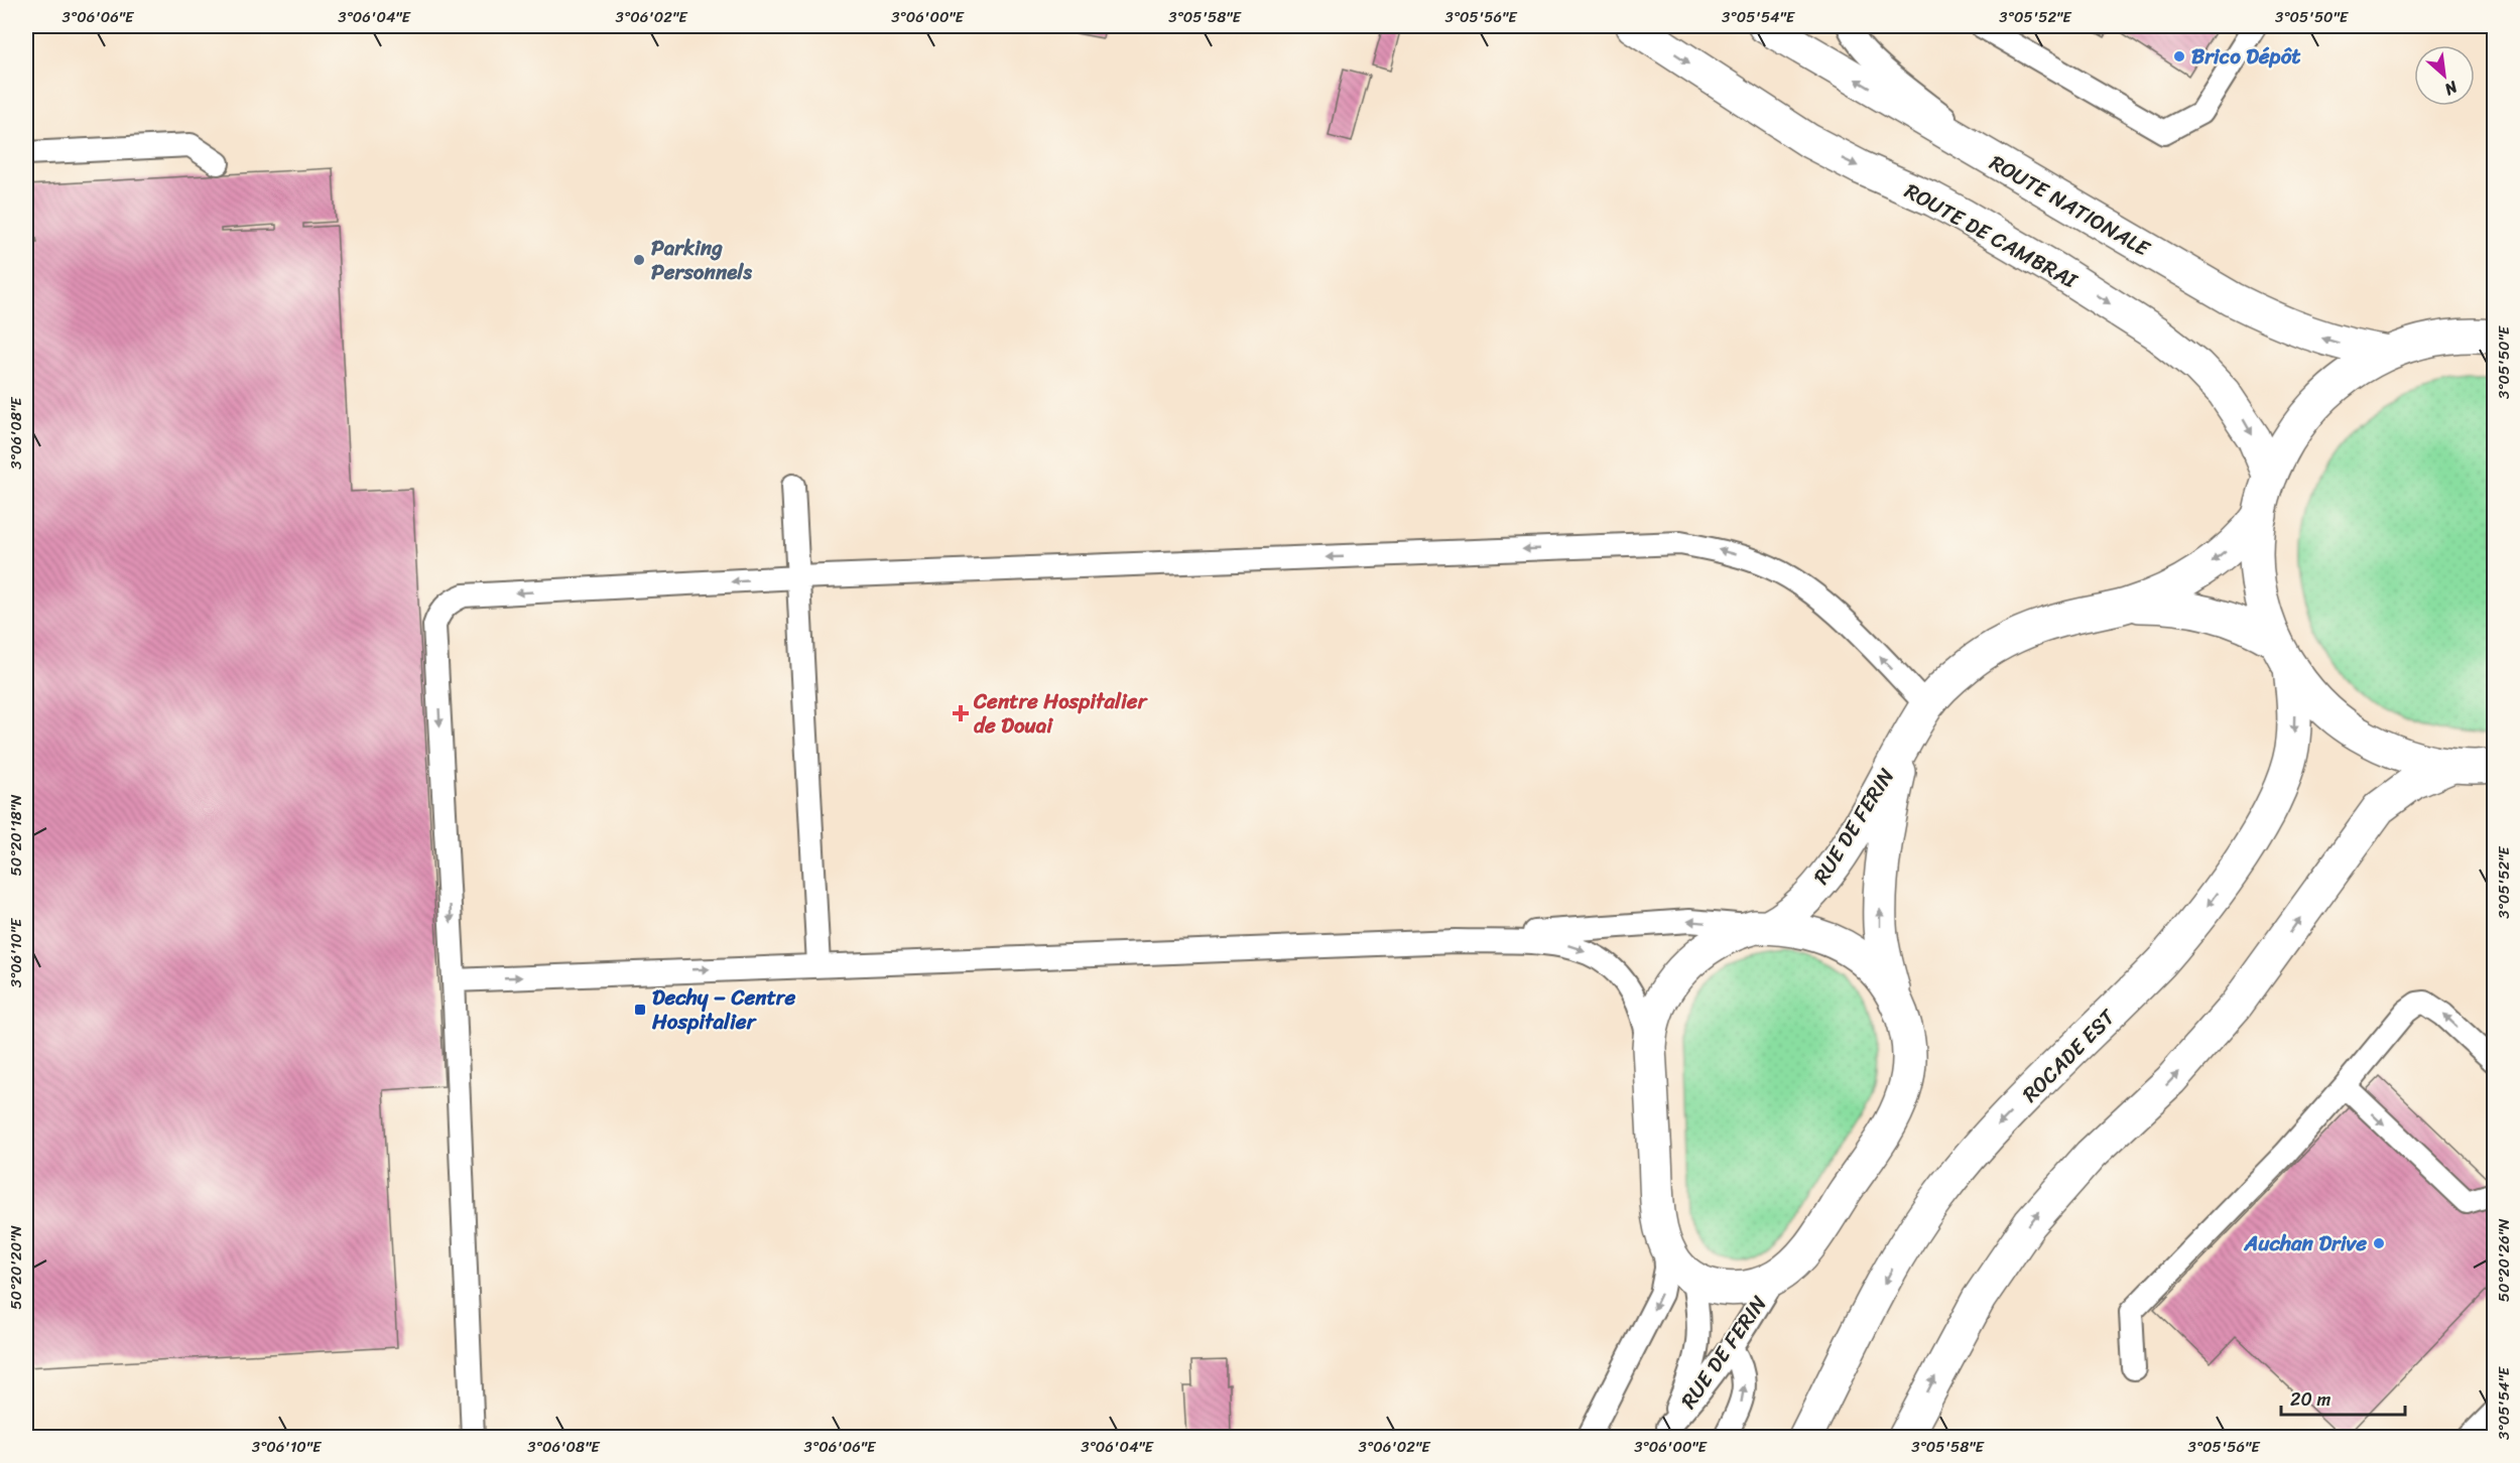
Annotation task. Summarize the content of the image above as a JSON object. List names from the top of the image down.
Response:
{
  "streets": {
    "main road": [
      "ROUTE NATIONALE",
      "ROUTE DE CAMBRAI",
      "RUE DE FERIN",
      "ROCADE EST"
    ]
  },
  "crossings": [
    ["RUE DE FERIN", "ROCADE EST"]
  ],
  "one_way": ["ROUTE NATIONALE", "ROUTE DE CAMBRAI"],
  "places": {
    "other": ["Brico Dépôt", "Parking Personnels", "Auchan Drive"],
    "health": ["Centre Hospitalier de Douai"],
    "transit": ["Dechy – Centre Hospitalier"]
  },
  "scale_bar": "20 m",
  "north": "bottom right",
  "coordinates": [
    "3°06'06\"E",
    "3°06'04\"E",
    "3°06'02\"E",
    "3°06'00\"E",
    "3°05'58\"E",
    "3°05'56\"E",
    "3°05'54\"E",
    "3°05'52\"E",
    "3°05'50\"E",
    "3°06'08\"E",
    "50°20'18\"N",
    "3°06'10\"E",
    "50°20'26\"N",
    "50°20'20\"N"
  ]
}
